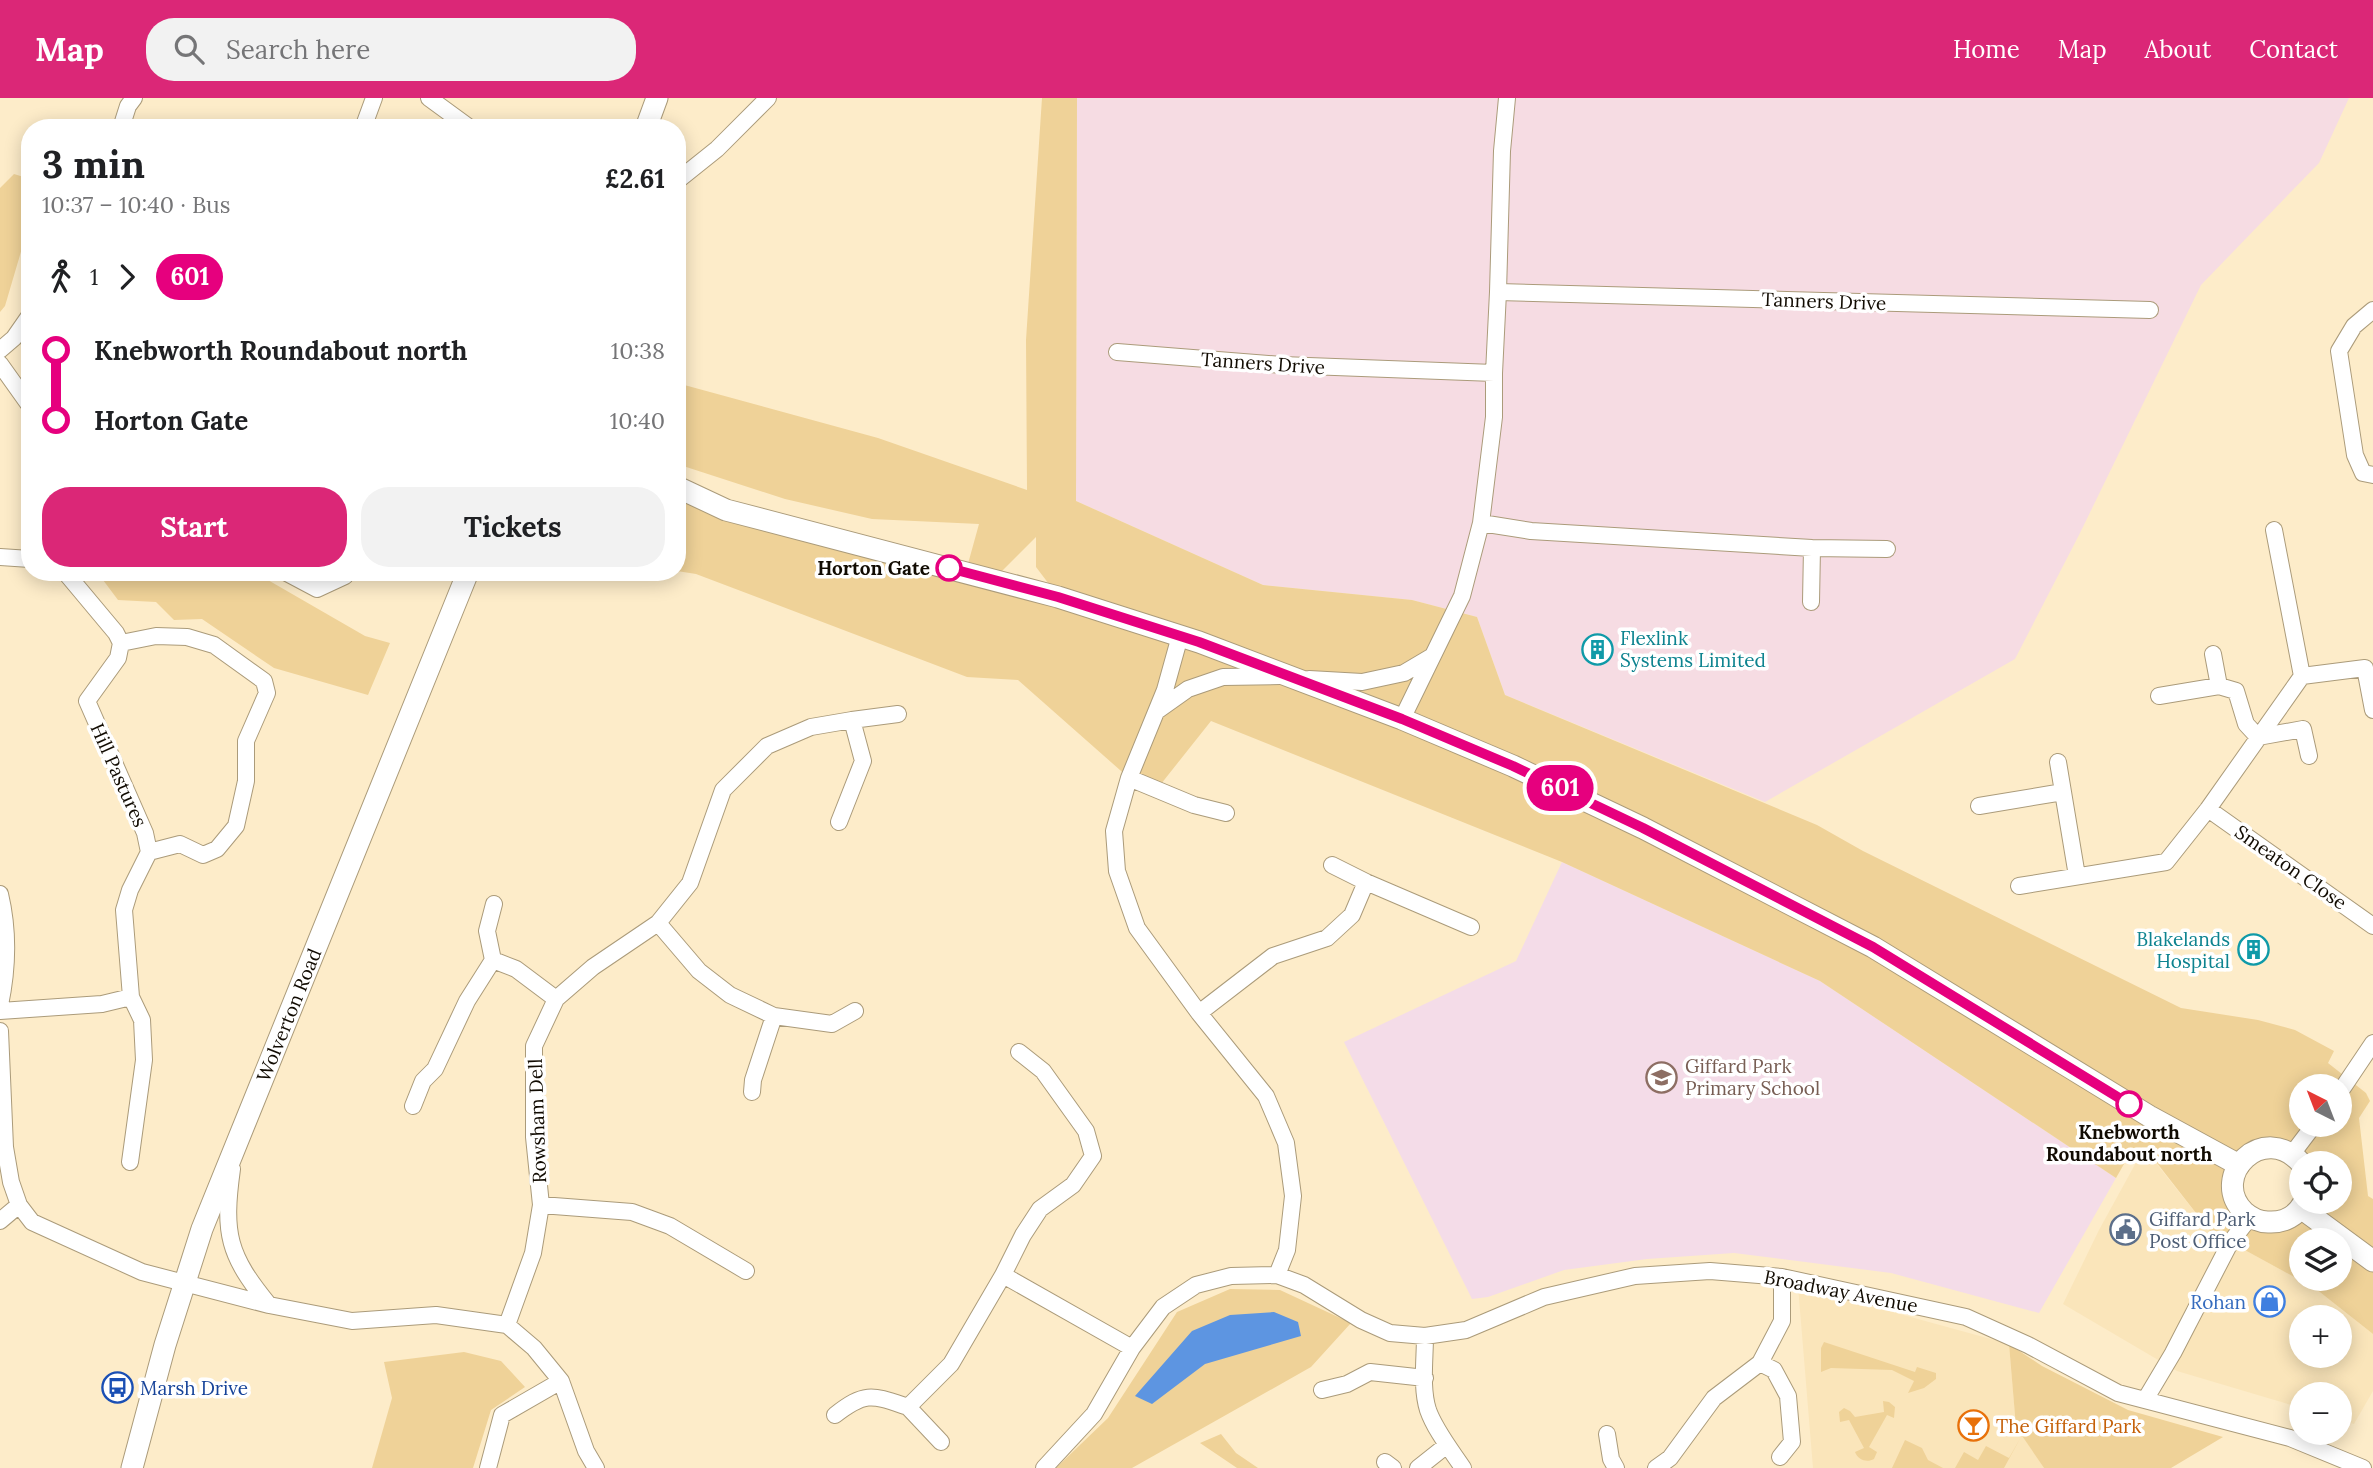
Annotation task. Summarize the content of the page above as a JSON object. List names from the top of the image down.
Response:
{
  "streets": {
    "street": [
      "Tanners Drive",
      "Hill Pastures",
      "Smeaton Close",
      "Wolverton Road",
      "Rowsham Dell",
      "Broadway Avenue"
    ]
  },
  "places": {
    "other": ["Horton Gate", "Knebworth Roundabout north"],
    "building": ["Flexlink Systems Limited", "Blakelands Hospital"],
    "school or university": ["Giffard Park Primary School"],
    "public building": ["Giffard Park Post Office"],
    "shop": ["Rohan"],
    "bus stop": ["Marsh Drive"],
    "bar": ["The Giffard Park"]
  },
  "lines": ["bus line 601"],
  "north": "top left",
  "page": {
    "header": "Map",
    "search": "Search here",
    "nav": [
      "Home",
      "Map",
      "About",
      "Contact"
    ],
    "on_map": "601",
    "heading": ["3 min", "10:37 – 10:40 · Bus", "£2.61"],
    "legs": ["1", "601"],
    "list": [
      {
        "name": "Knebworth Roundabout north",
        "value": "10:38"
      },
      {
        "name": "Horton Gate",
        "value": "10:40"
      }
    ],
    "buttons": ["Start", "Tickets"],
    "map_buttons": ["+", "−"]
  }
}
